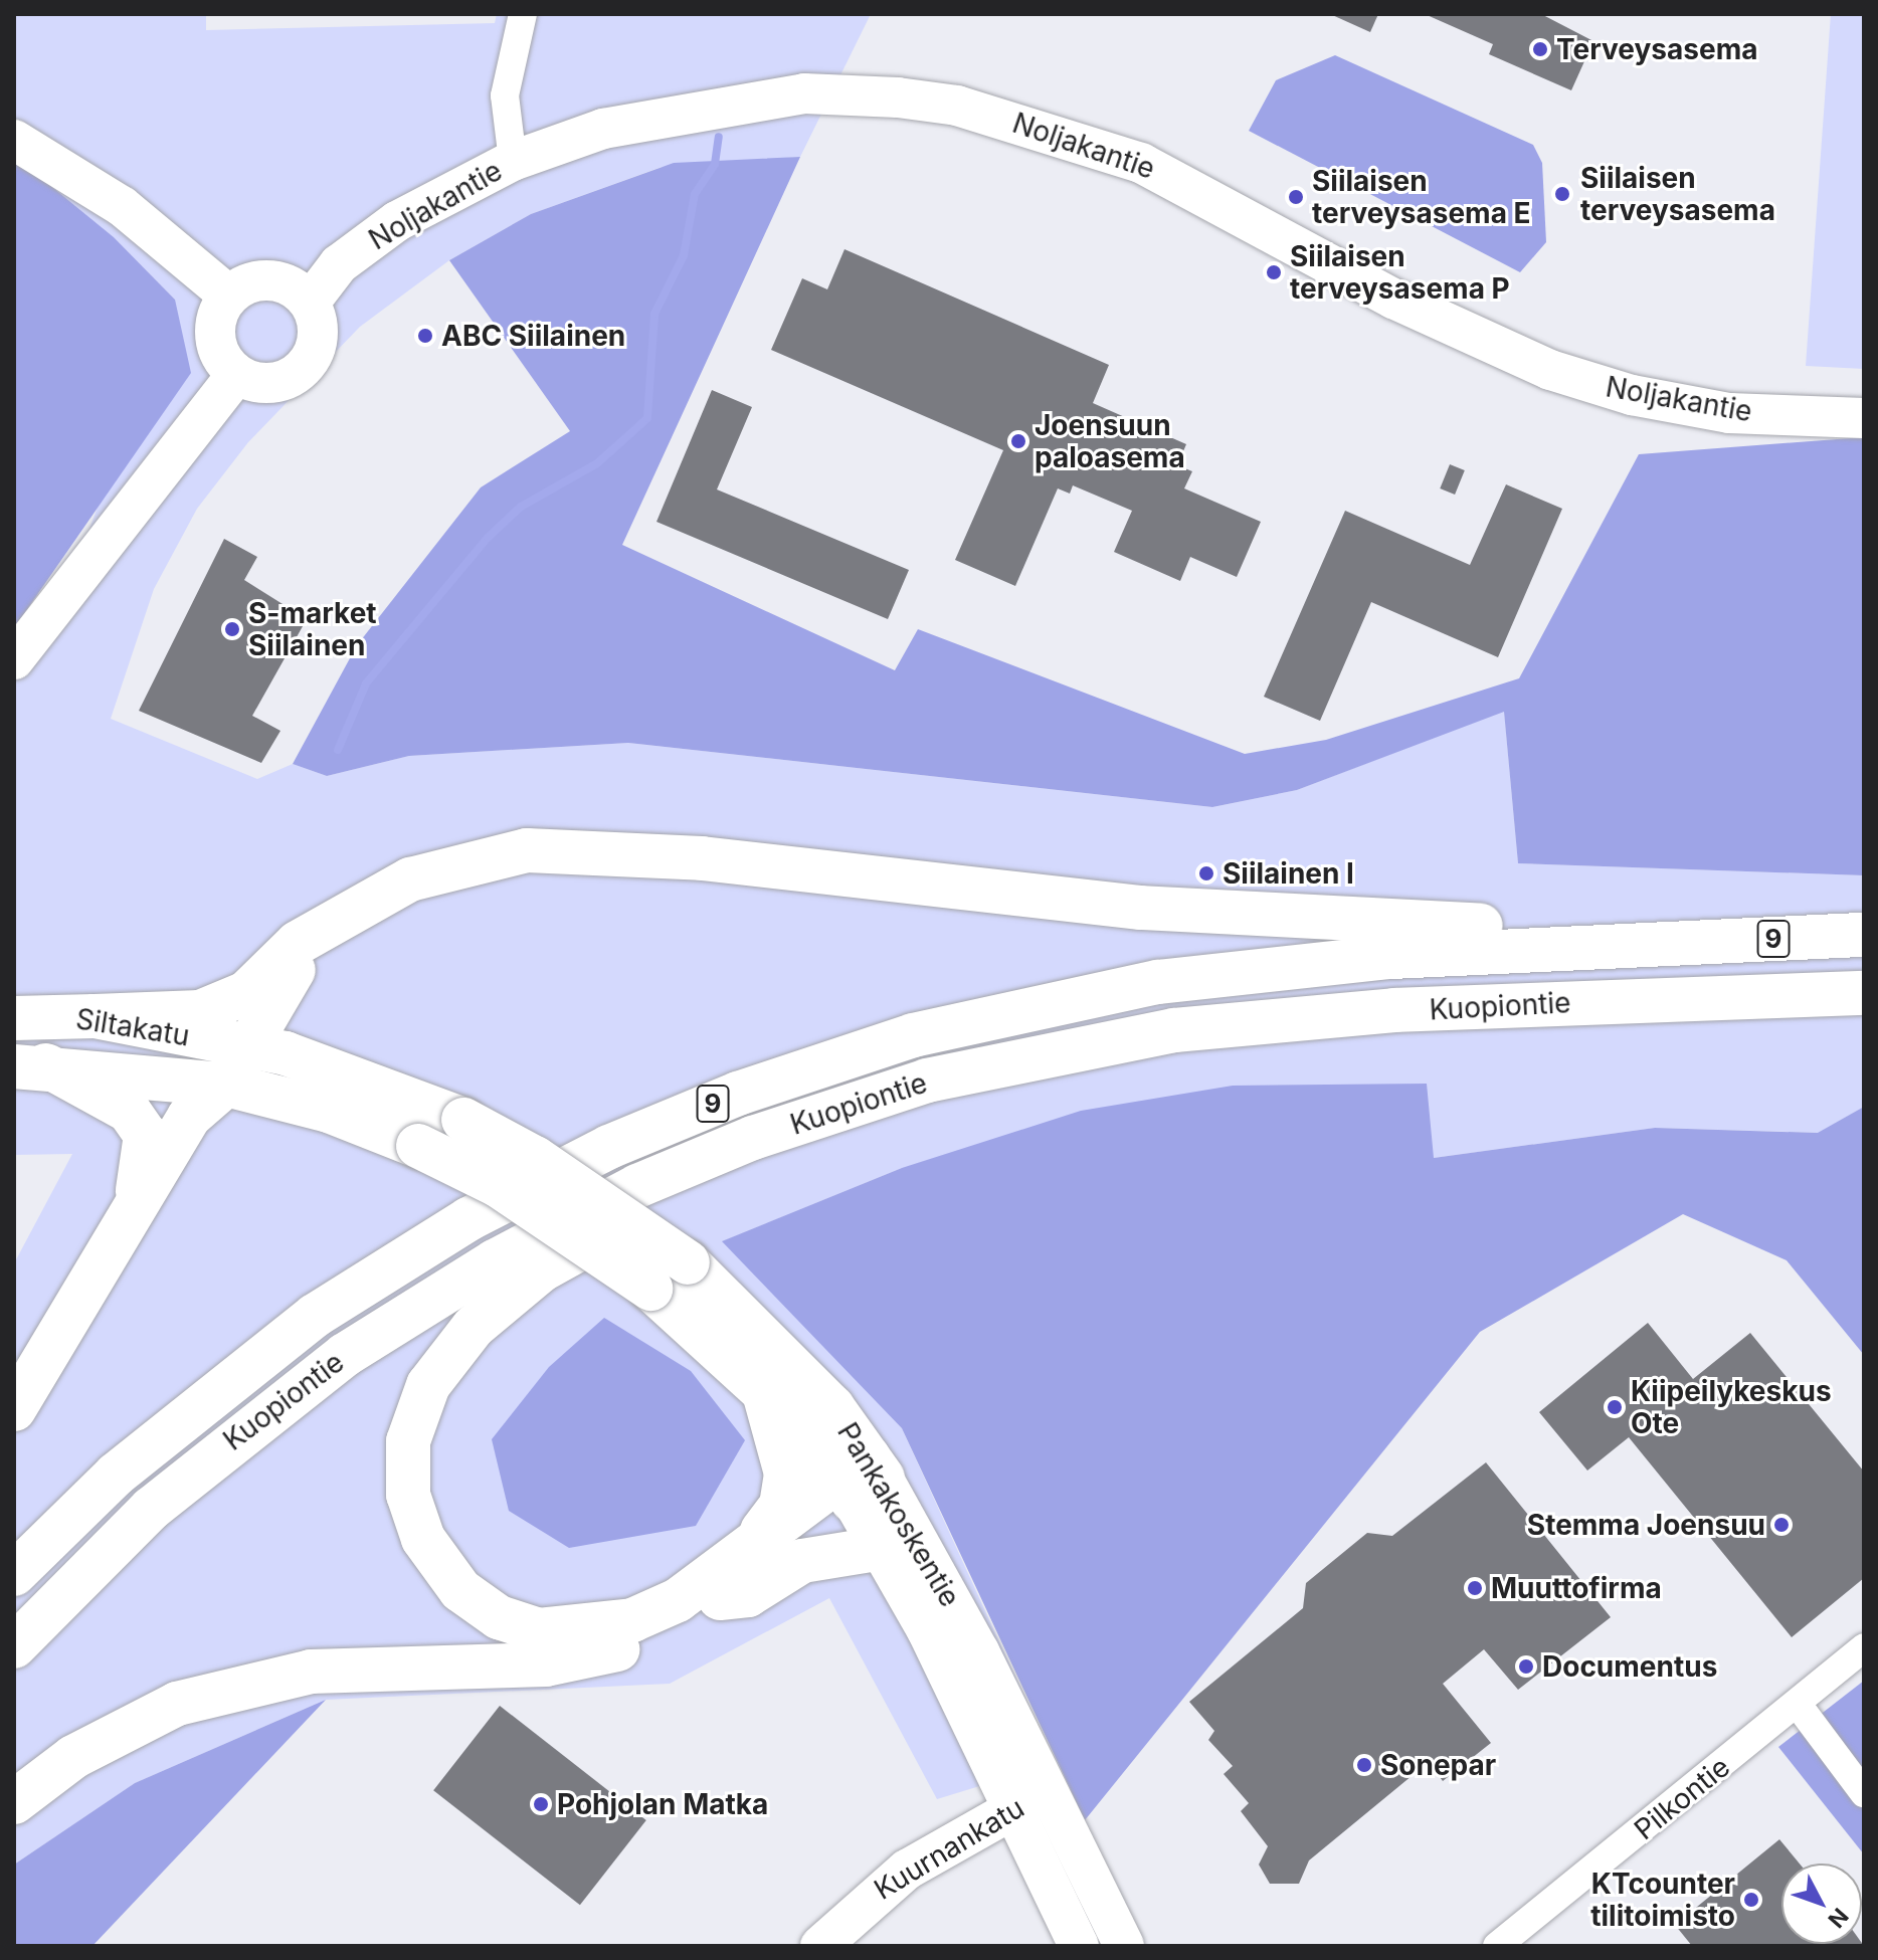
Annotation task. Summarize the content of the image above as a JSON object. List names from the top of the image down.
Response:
{
  "streets": {
    "main road": [
      "Noljakantie",
      "9",
      "Kuopiontie",
      "Siltakatu",
      "Pankakoskentie",
      "Kuurnankatu"
    ],
    "street": ["Pilkontie"]
  },
  "crossings": [
    ["Siltakatu", "Pankakoskentie"],
    ["Pankakoskentie", "Kuurnankatu"]
  ],
  "places": [
    "Terveysasema",
    "Siilaisen terveysasema",
    "Siilaisen terveysasema E",
    "Siilaisen terveysasema P",
    "ABC Siilainen",
    "Joensuun paloasema",
    "S-market Siilainen",
    "Siilainen I",
    "Kiipeilykeskus Ote",
    "Stemma Joensuu",
    "Muuttofirma",
    "Documentus",
    "Sonepar",
    "Pohjolan Matka",
    "KTcounter tilitoimisto"
  ],
  "north": "bottom right"
}
